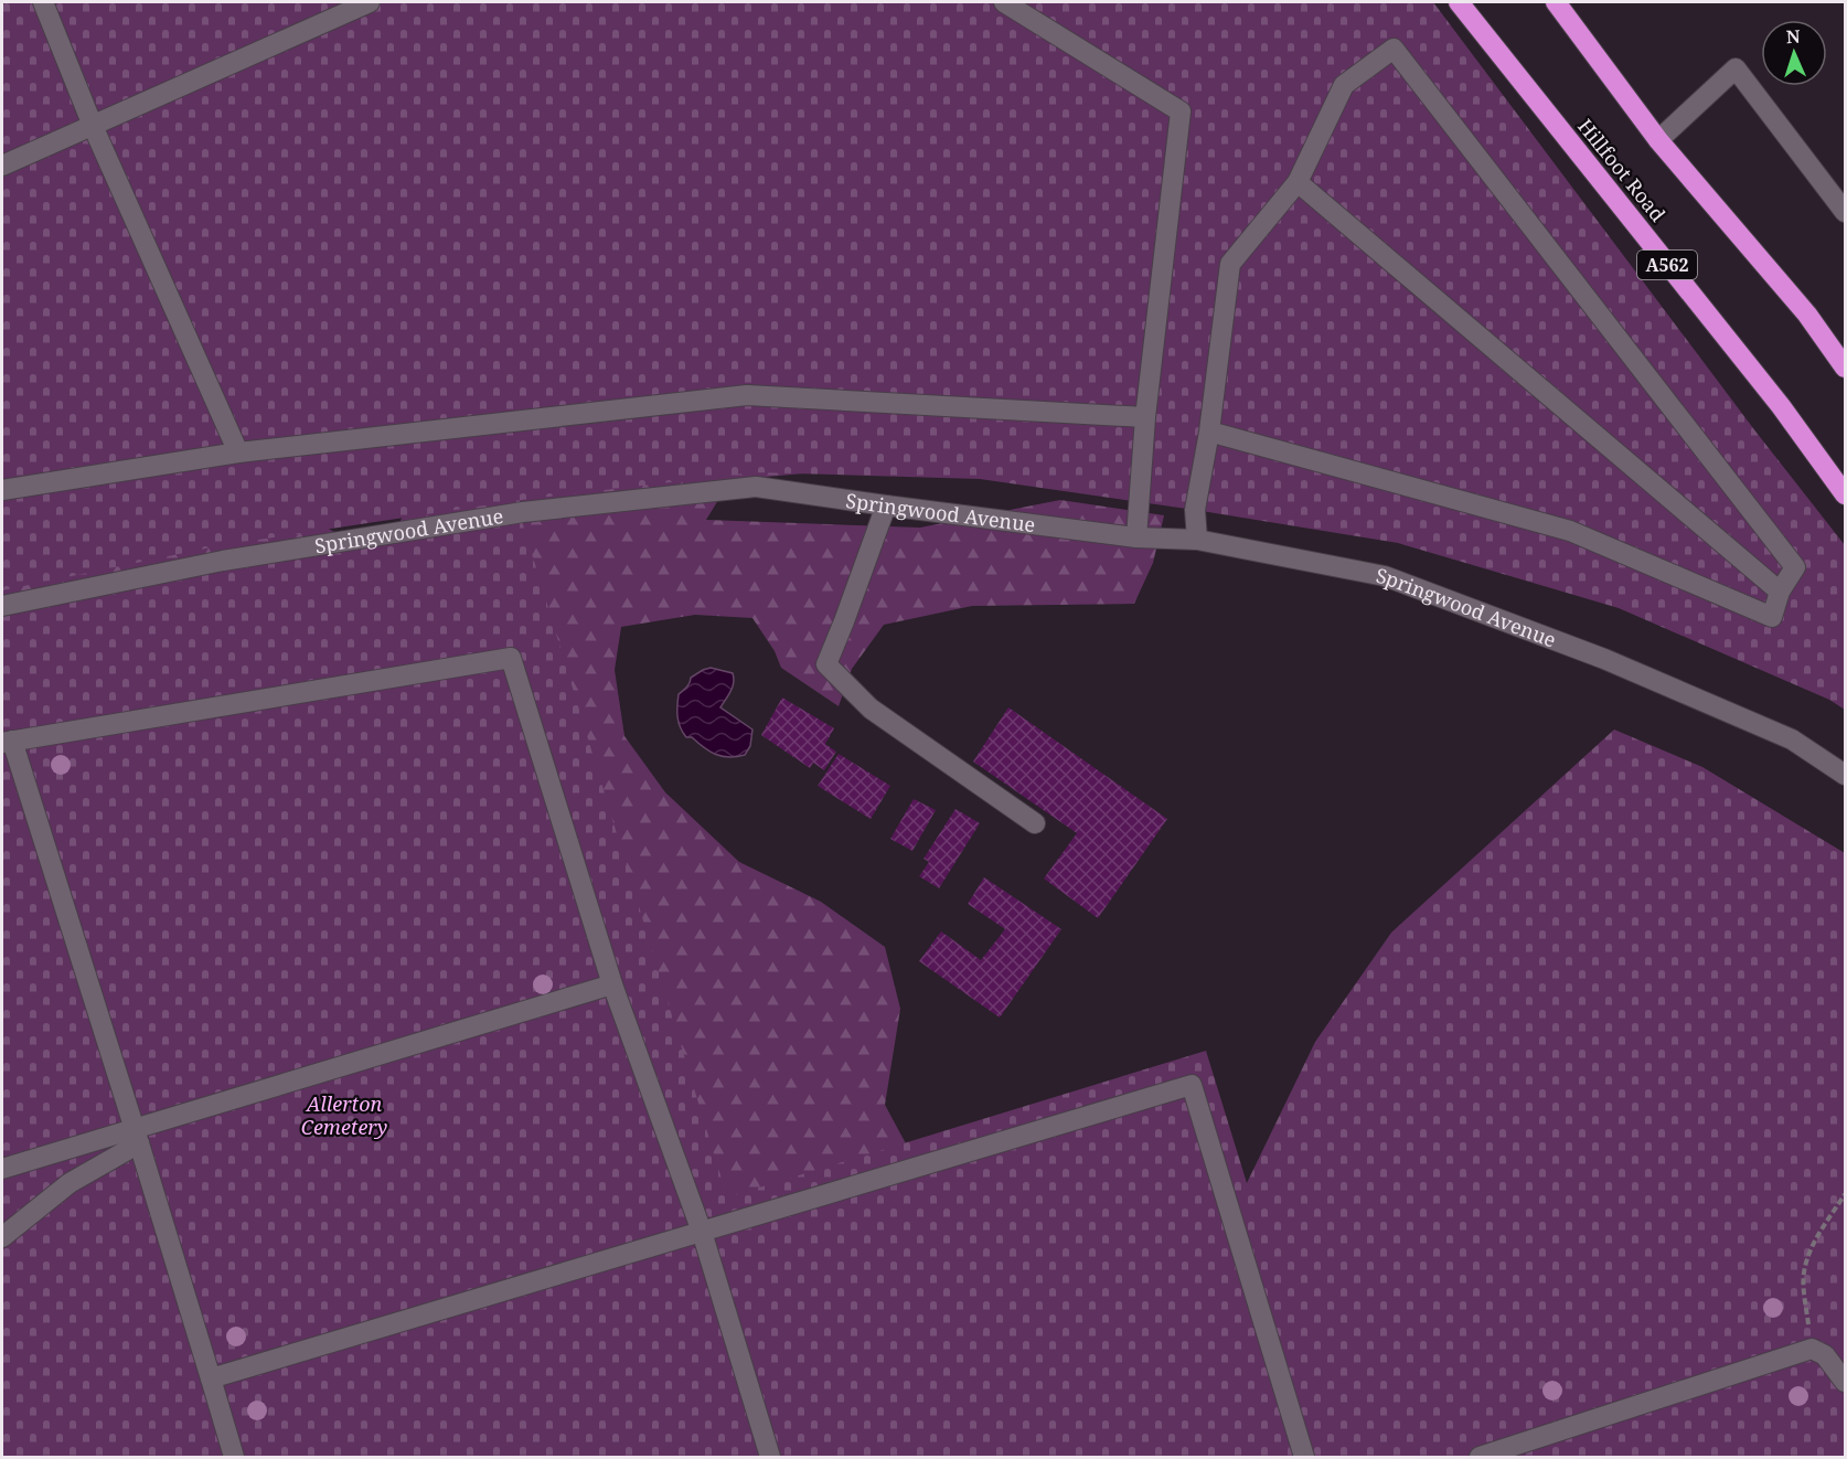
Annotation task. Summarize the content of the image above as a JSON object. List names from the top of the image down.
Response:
{
  "streets": {
    "highway": ["Hillfoot Road", "A562"],
    "street": ["Springwood Avenue"]
  },
  "parks": ["Allerton Cemetery"],
  "north": "top"
}
